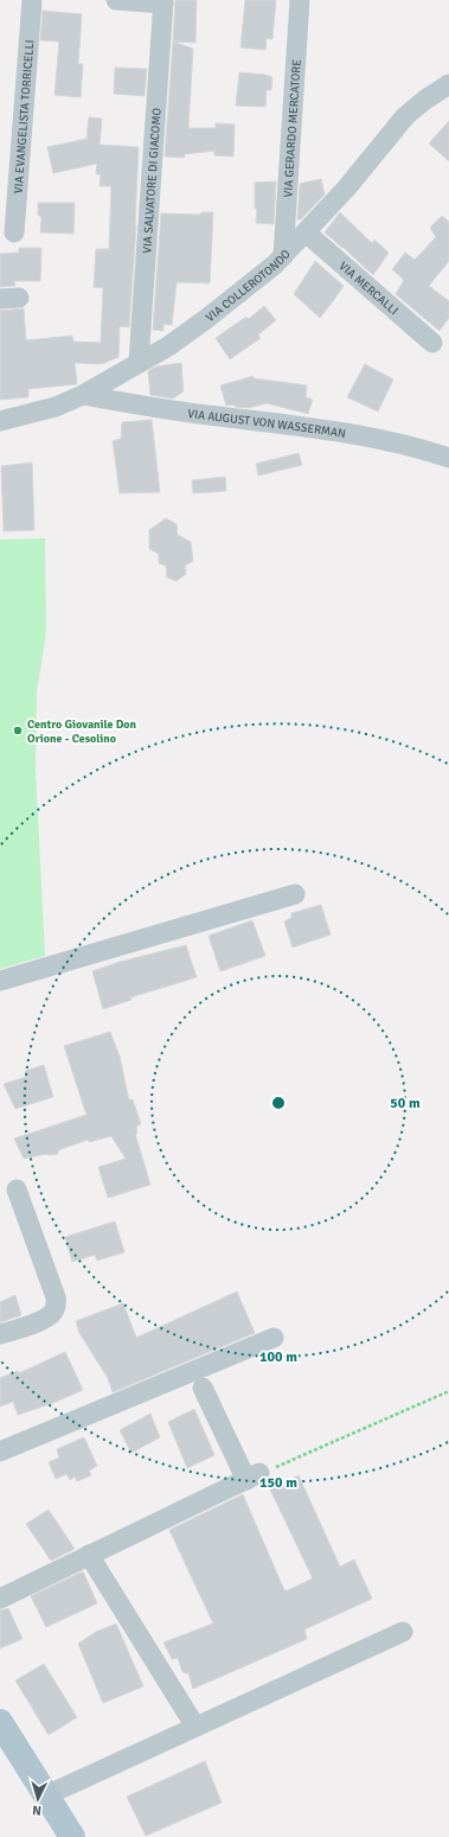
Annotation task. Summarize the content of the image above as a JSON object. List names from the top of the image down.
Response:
{
  "streets": {
    "street": [
      "VIA EVANGELISTA TORRICELLI",
      "VIA GERARDO MERCATORE",
      "VIA SALVATORE DI GIACOMO",
      "VIA COLLEROTONDO",
      "VIA MERCALLI",
      "VIA AUGUST VON WASSERMAN"
    ]
  },
  "crossings": [
    ["VIA GERARDO MERCATORE", "VIA COLLEROTONDO"],
    ["VIA SALVATORE DI GIACOMO", "VIA COLLEROTONDO"],
    ["VIA COLLEROTONDO", "VIA MERCALLI"],
    ["VIA COLLEROTONDO", "VIA AUGUST VON WASSERMAN"]
  ],
  "places": ["Centro Giovanile Don Orione - Cesolino"],
  "north": "bottom",
  "rings": ["50 m", "100 m", "150 m"]
}
